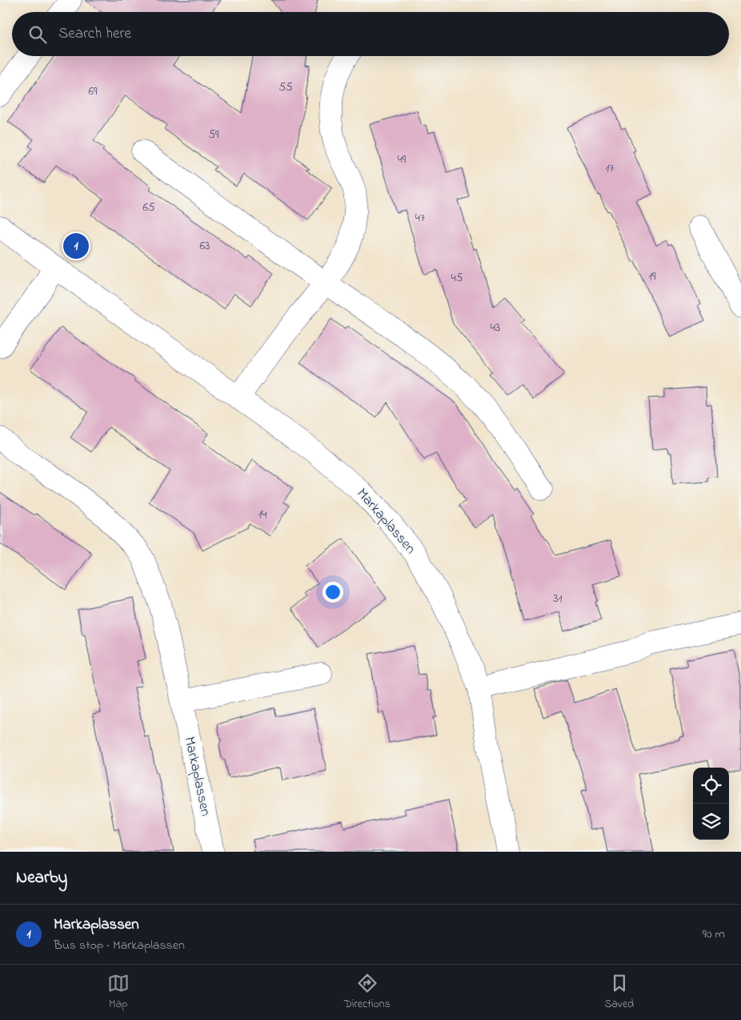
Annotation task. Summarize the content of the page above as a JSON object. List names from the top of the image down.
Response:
{
  "streets": {
    "street": ["Markaplassen"]
  },
  "house_numbers": [
    "55",
    "69",
    "59",
    "49",
    "17",
    "65",
    "47",
    "63",
    "19",
    "45",
    "43",
    "14",
    "31"
  ],
  "page": {
    "search": "Search here",
    "pins": "1",
    "heading": "Nearby",
    "list": [
      {
        "mark": "1",
        "name": "Markaplassen",
        "note": "Bus stop · Markaplassen",
        "value": "90 m"
      }
    ],
    "nav": ["Map", "Directions", "Saved"]
  }
}
